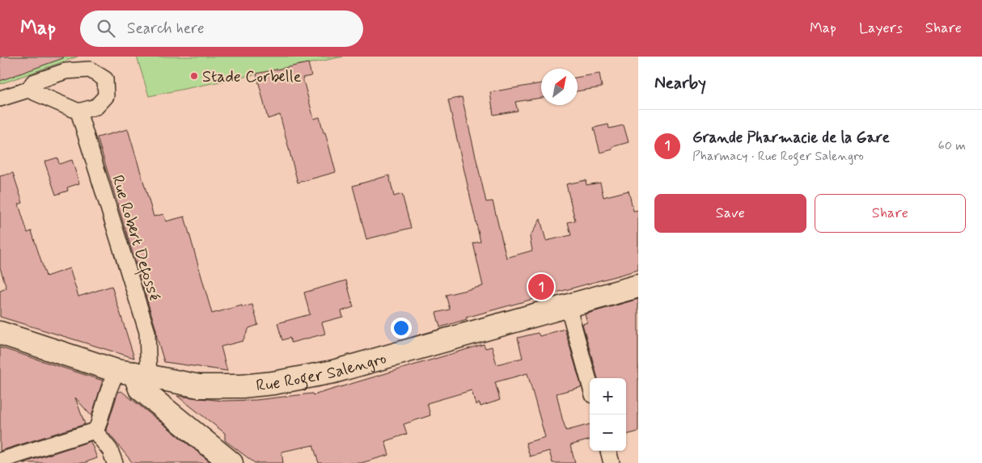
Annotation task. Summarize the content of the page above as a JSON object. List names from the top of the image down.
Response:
{
  "streets": {
    "street": ["Rue Robert Defossé", "Rue Roger Salengro"]
  },
  "crossings": [
    ["Rue Robert Defossé", "Rue Roger Salengro"]
  ],
  "places": ["Stade Corbelle"],
  "north": "top right",
  "page": {
    "header": "Map",
    "search": "Search here",
    "nav": ["Map", "Layers", "Share"],
    "heading": "Nearby",
    "list": [
      {
        "mark": "1",
        "name": "Grande Pharmacie de la Gare",
        "note": "Pharmacy · Rue Roger Salengro",
        "value": "60 m"
      }
    ],
    "buttons": ["Save", "Share"],
    "pins": "1",
    "map_buttons": ["+", "−"]
  }
}
